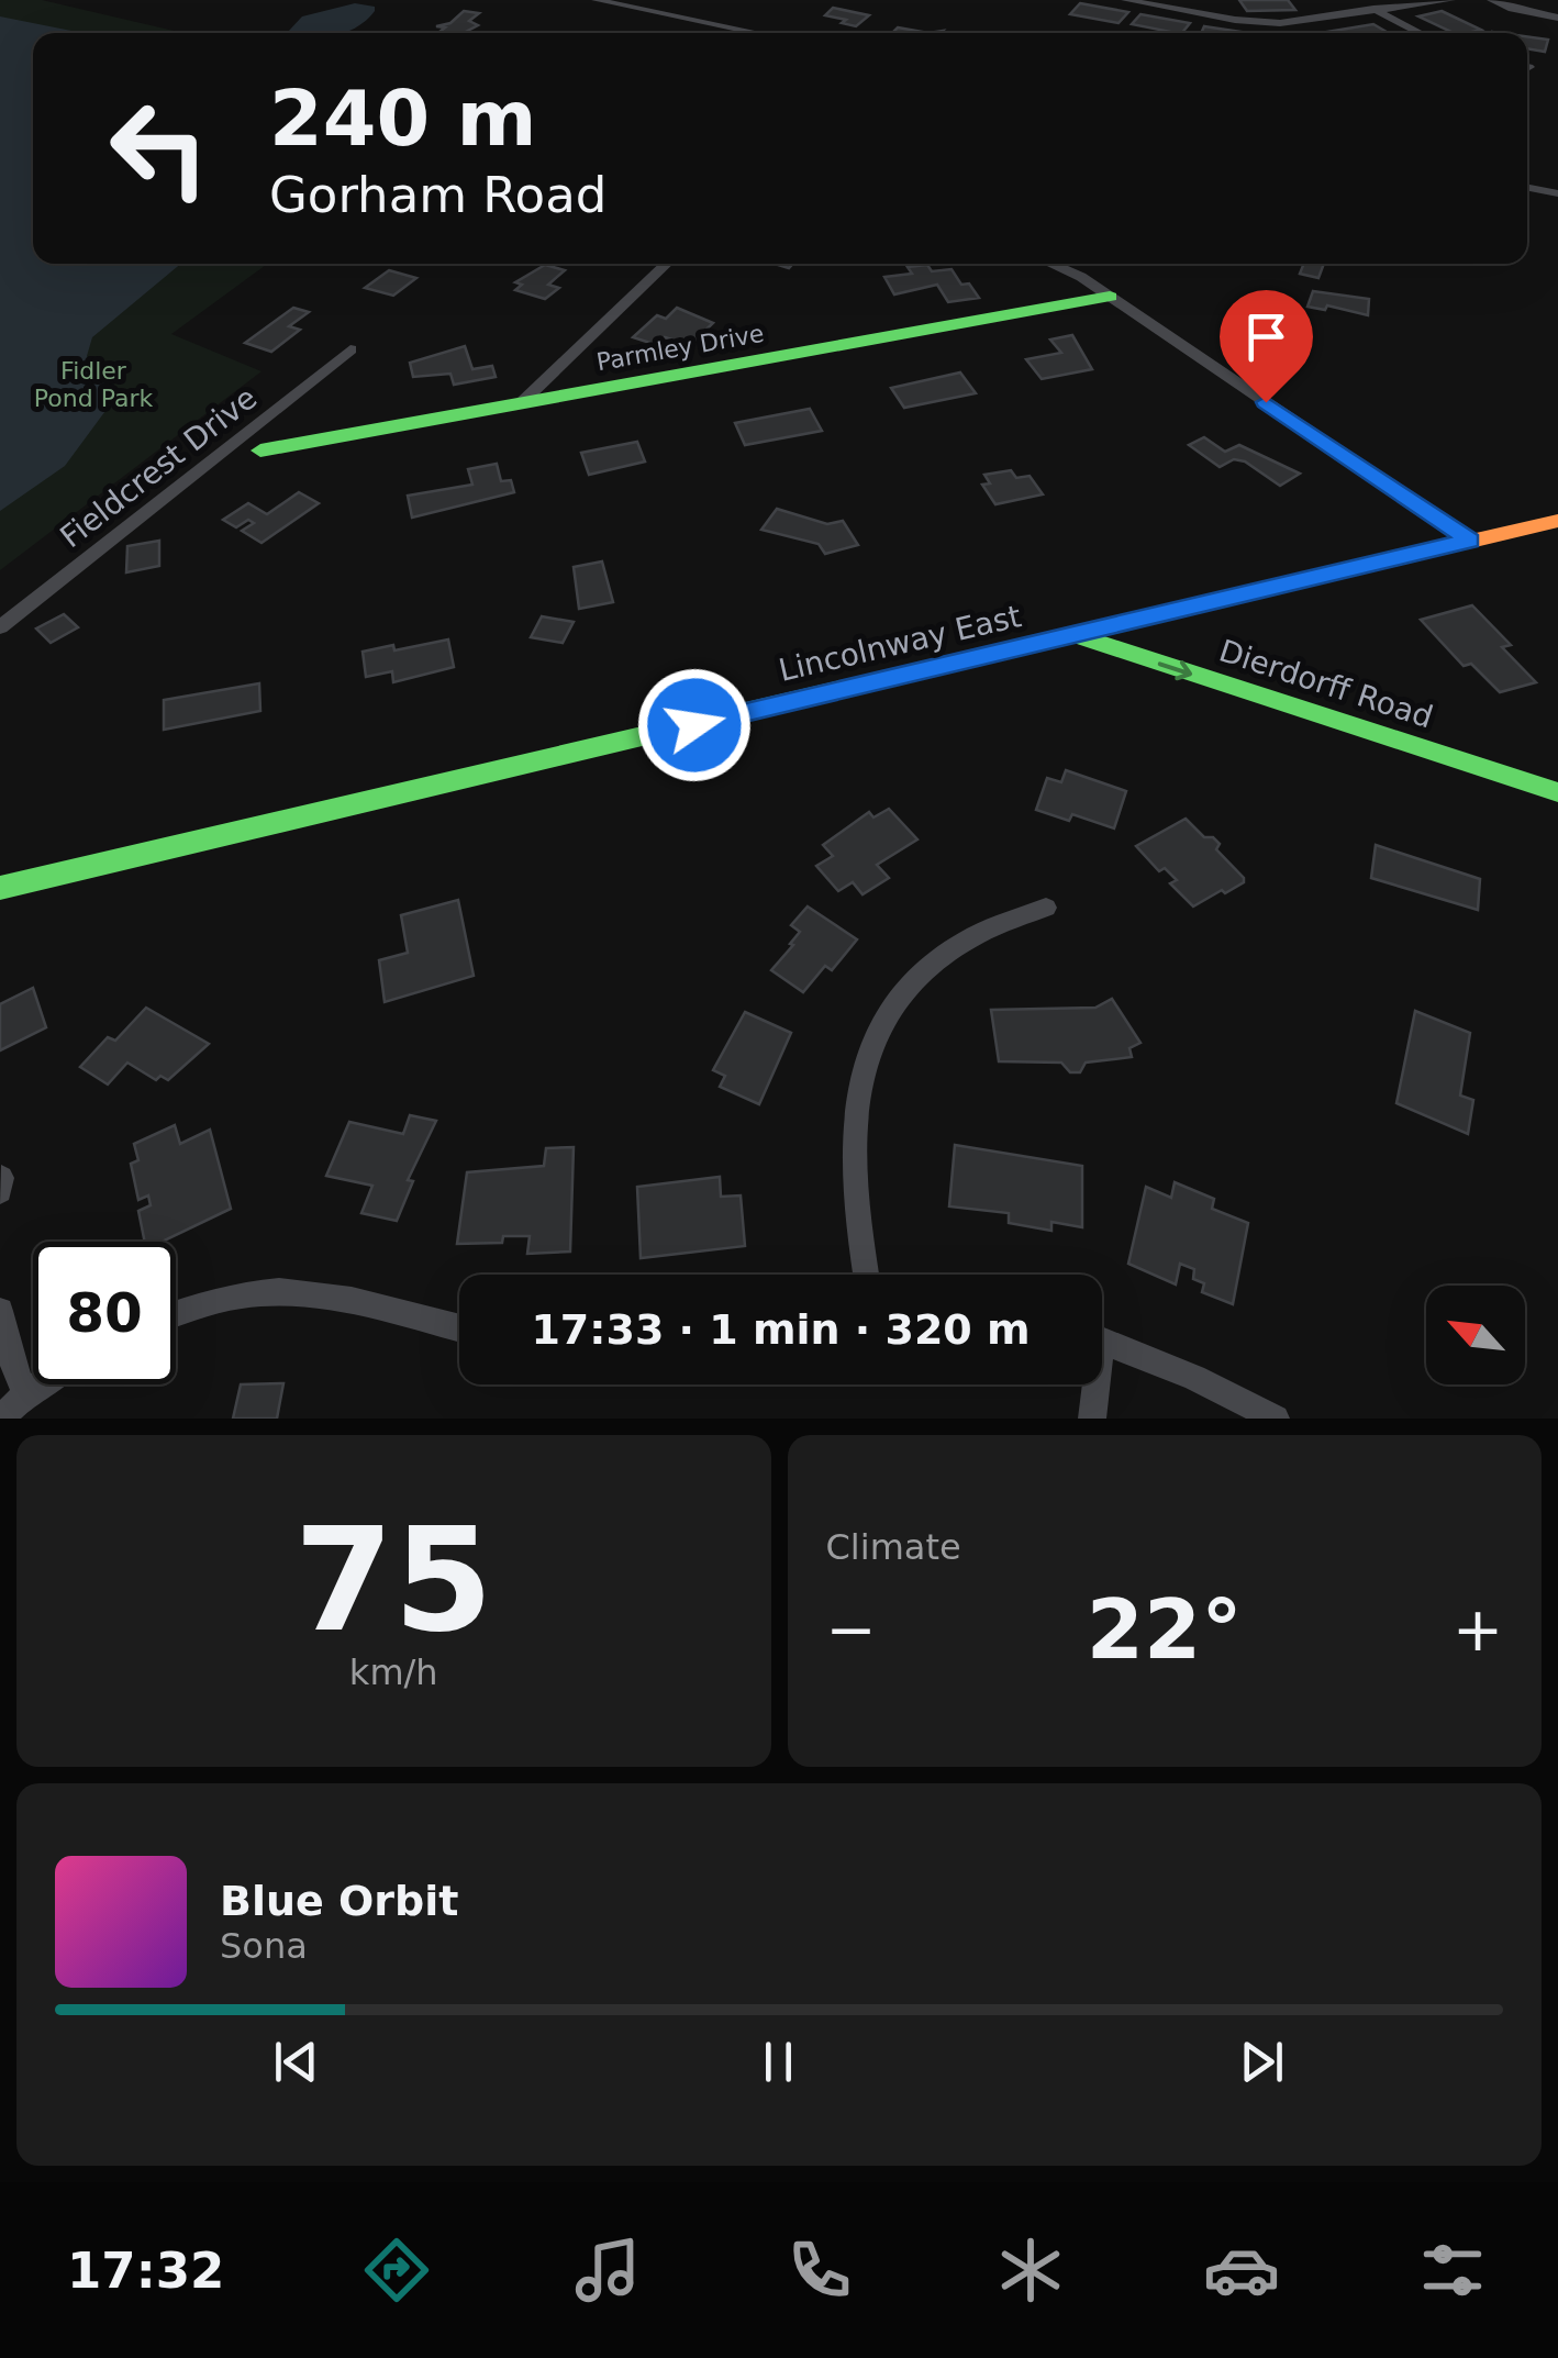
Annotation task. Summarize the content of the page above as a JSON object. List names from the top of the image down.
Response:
{
  "streets": {
    "main road": ["Parmley Drive", "Lincolnway East", "Dierdorff Road"],
    "street": ["Fieldcrest Drive"]
  },
  "crossings": [
    ["Lincolnway East", "Dierdorff Road"]
  ],
  "one_way": ["Dierdorff Road"],
  "parks": ["Fidler Pond Park"],
  "north": "top left",
  "page": {
    "turn": ["240 m", "Gorham Road"],
    "limit": "80",
    "trip": "17:33 · 1 min · 320 m",
    "tile": [
      ["75", "km/h"],
      "Climate"
    ],
    "heat": ["−", "22°", "+"],
    "song": ["Blue Orbit", "Sona"],
    "tabs": "17:32"
  }
}
